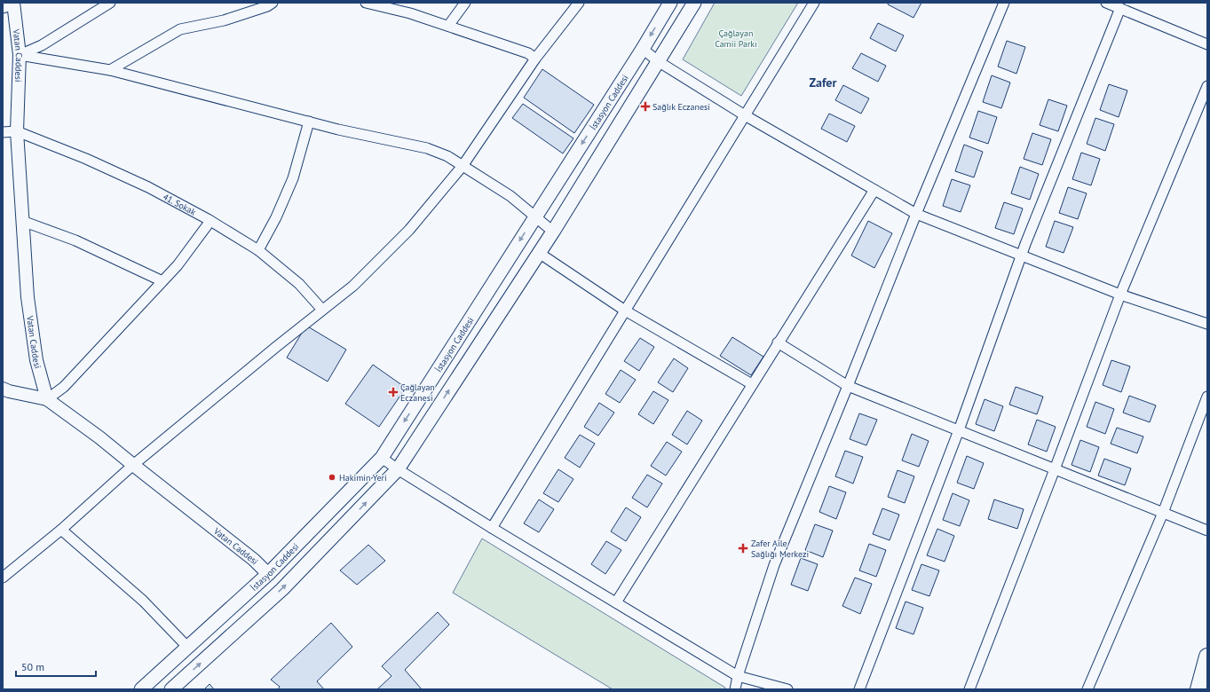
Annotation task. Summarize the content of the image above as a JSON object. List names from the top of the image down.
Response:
{
  "streets": {
    "main road": ["İstasyon Caddesi"],
    "street": ["Vatan Caddesi", "41. Sokak"]
  },
  "crossings": [
    ["Vatan Caddesi", "İstasyon Caddesi"],
    ["Vatan Caddesi", "41. Sokak"]
  ],
  "districts": ["Zafer"],
  "parks": ["Çağlayan Camii Parkı"],
  "places": {
    "health": ["Sağlık Eczanesi", "Çağlayan Eczanesi", "Zafer Aile Sağlığı Merkezi"],
    "other": ["Hakimin Yeri"]
  },
  "scale_bar": "50 m"
}
